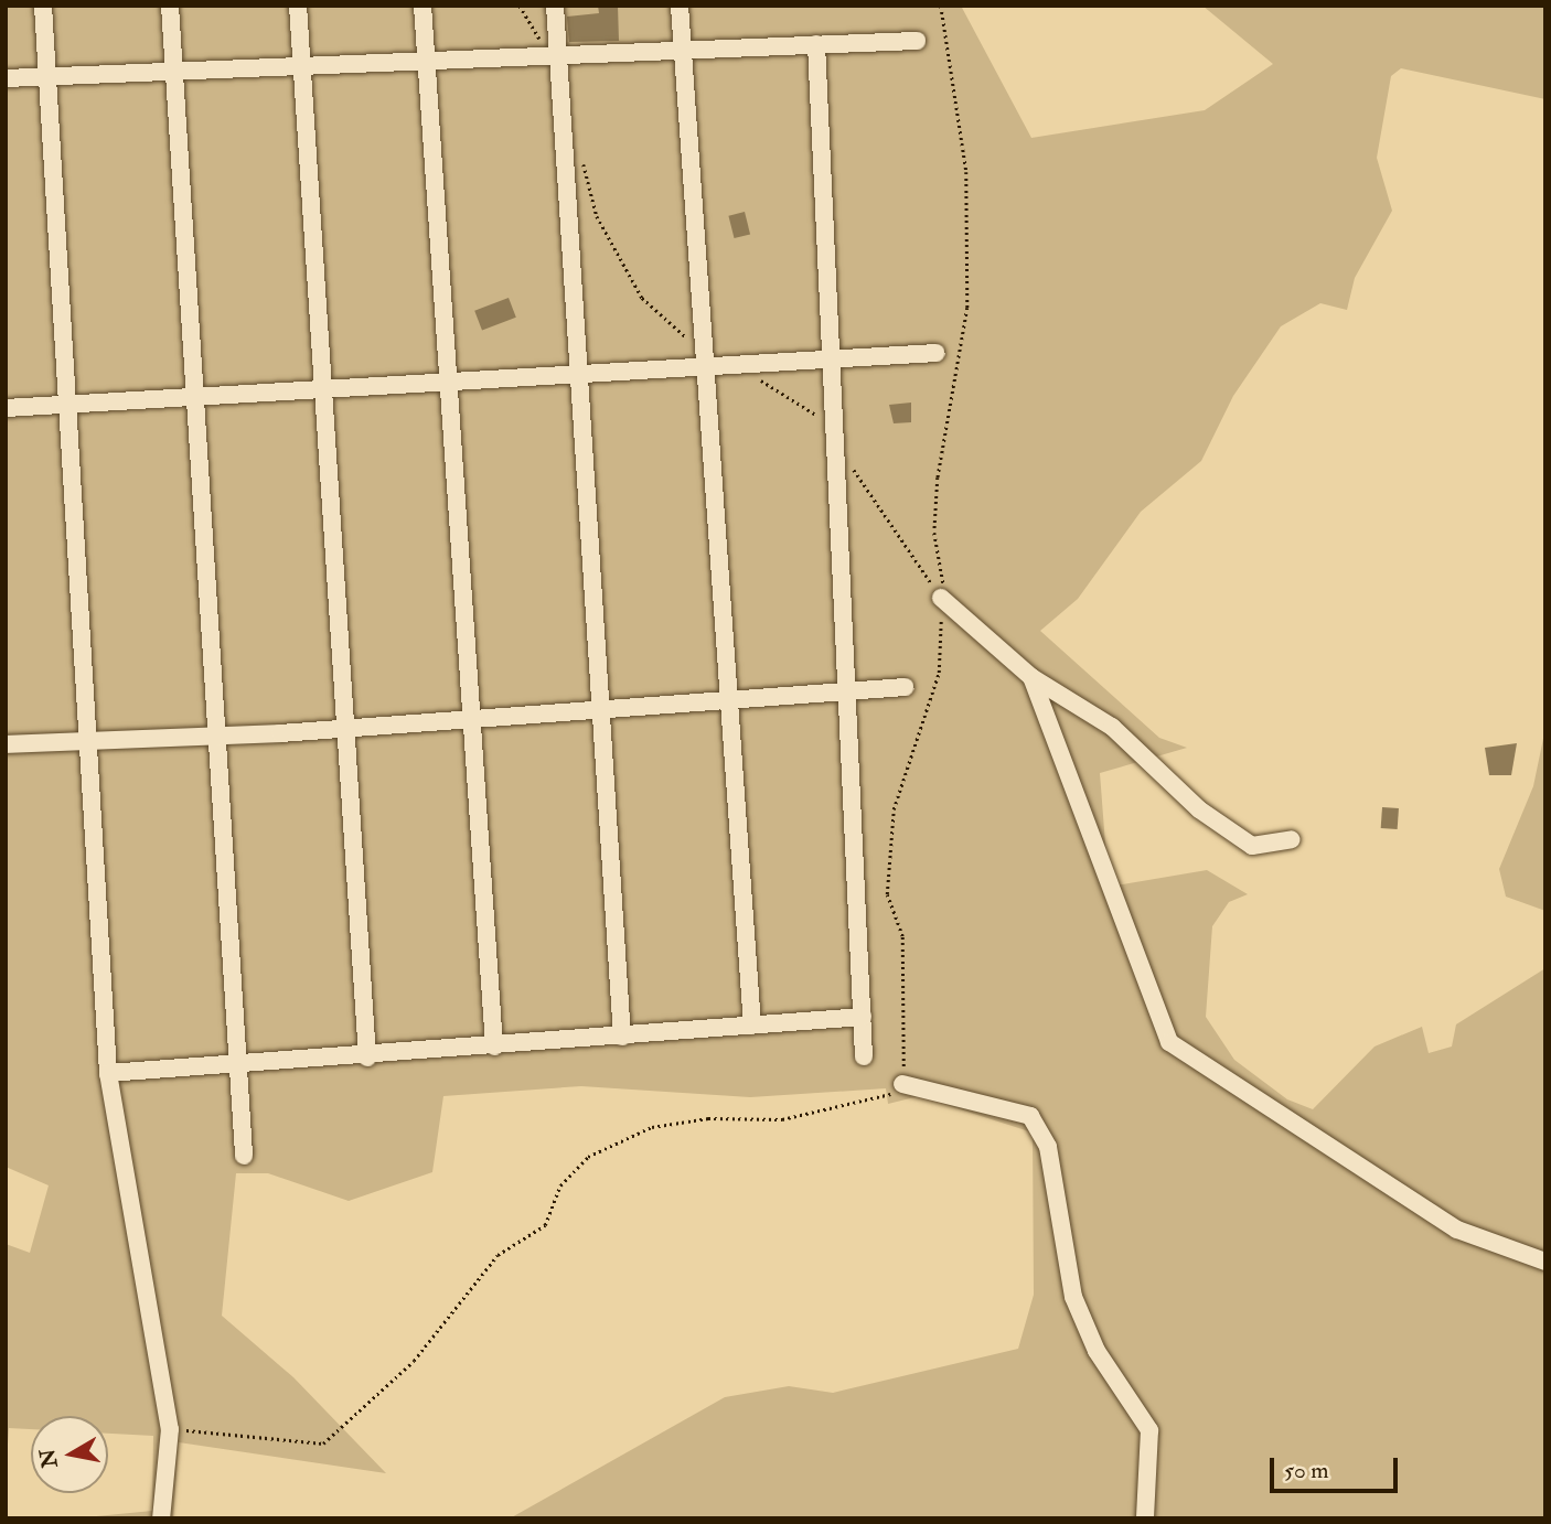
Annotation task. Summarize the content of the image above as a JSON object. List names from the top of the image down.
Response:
{
  "scale_bar": "50 m",
  "north": "left"
}
